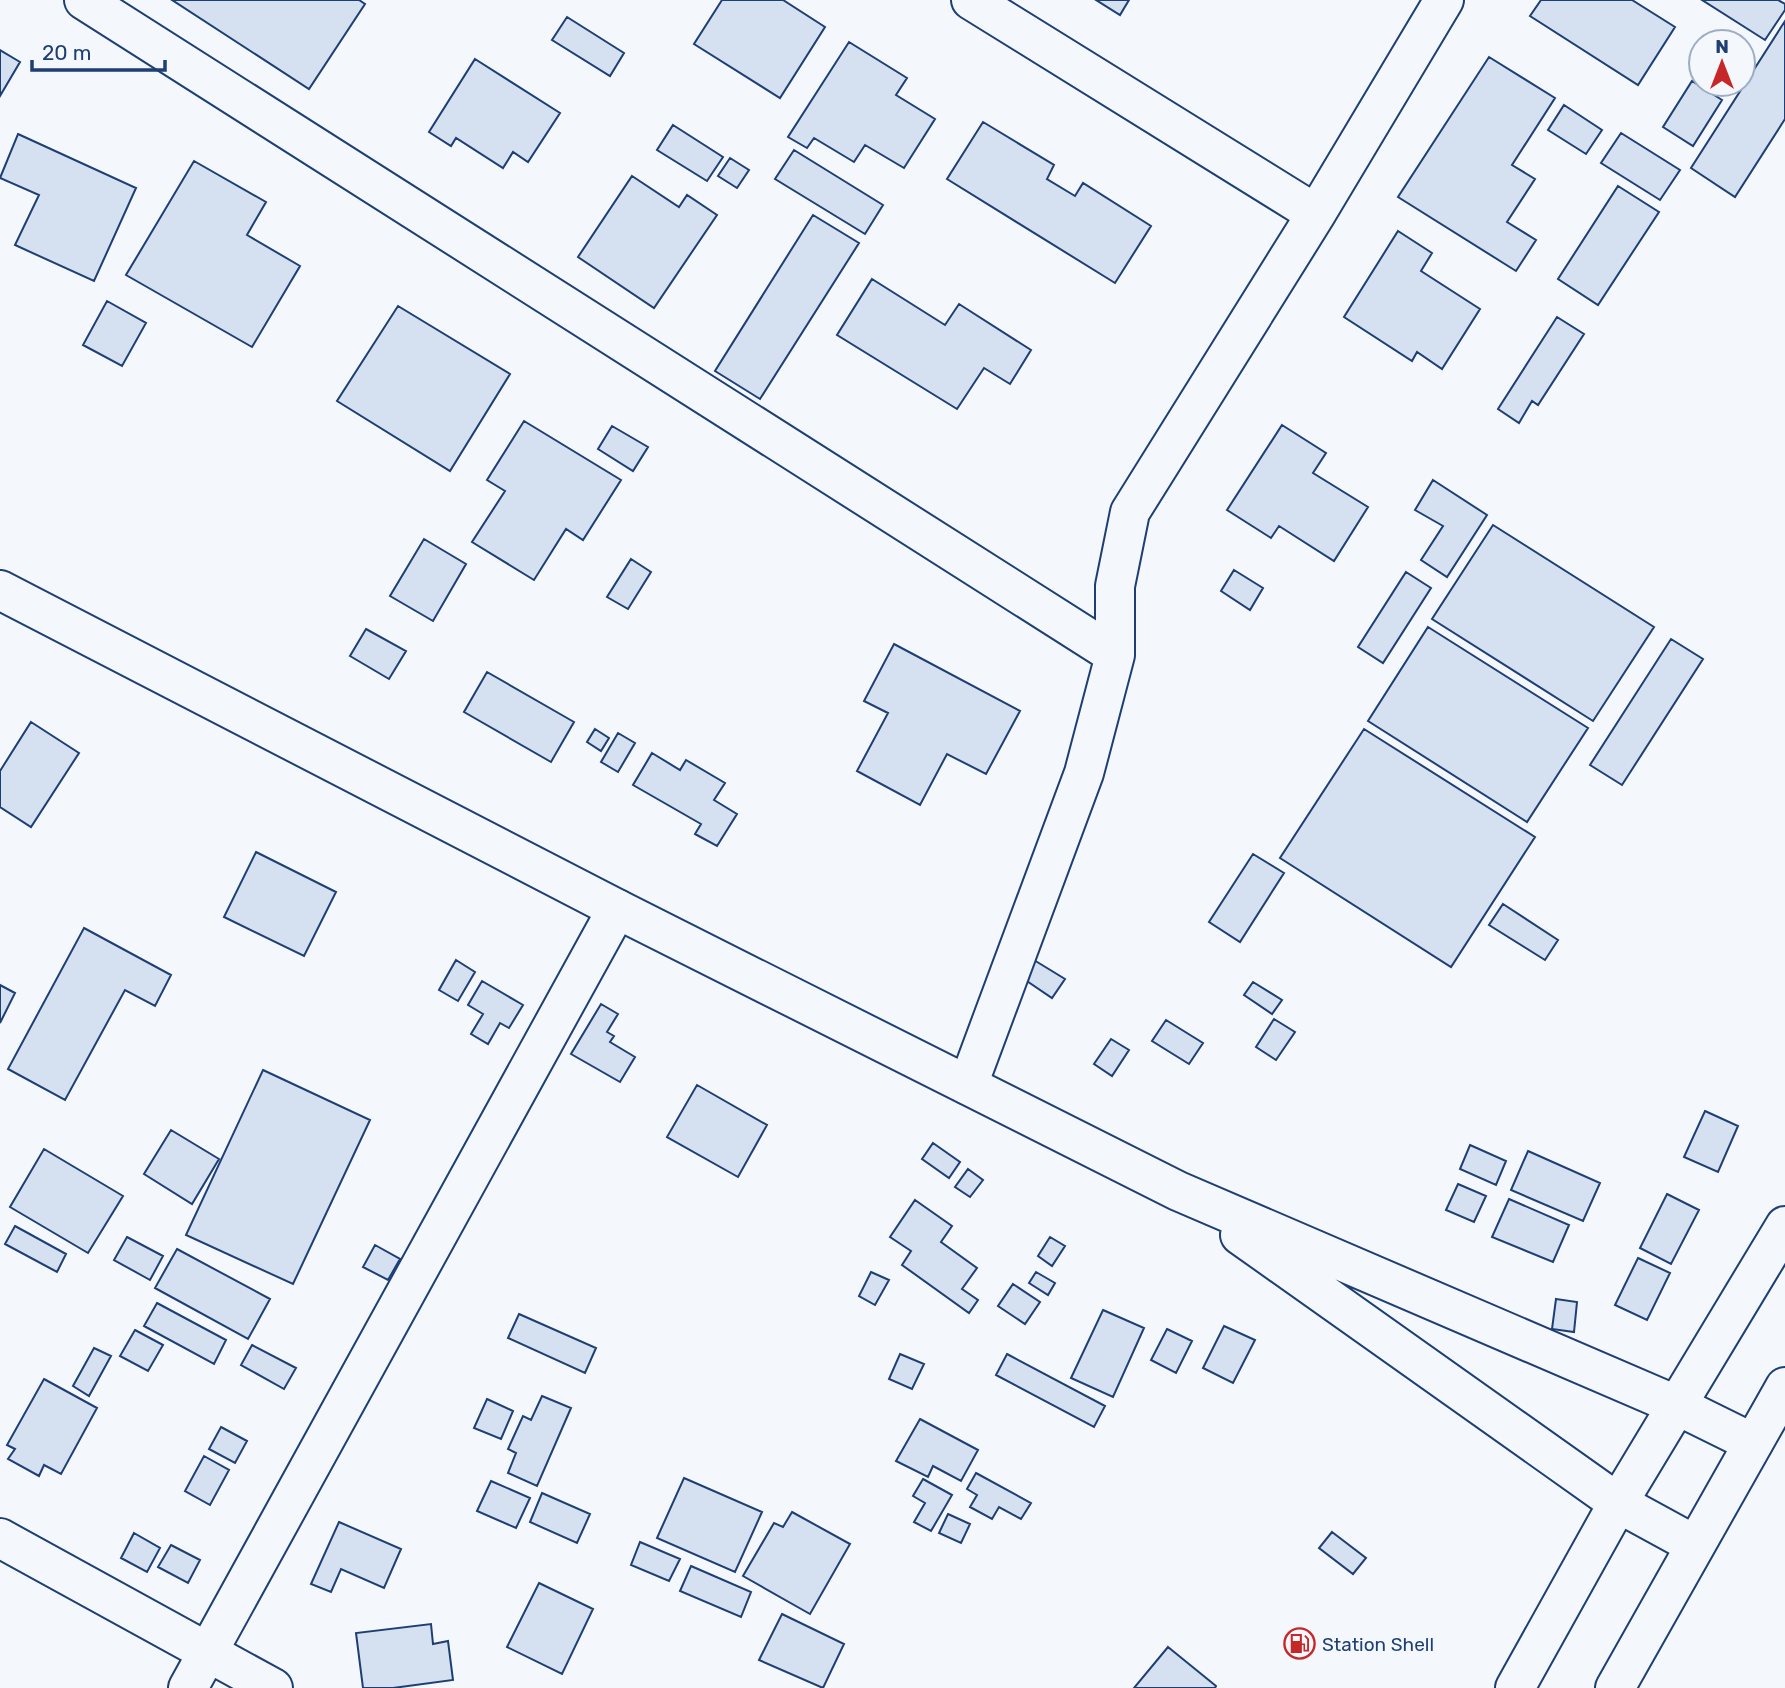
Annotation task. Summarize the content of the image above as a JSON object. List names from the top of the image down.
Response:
{
  "places": {
    "fuel station": ["Station Shell"]
  },
  "scale_bar": "20 m",
  "north": "top"
}
